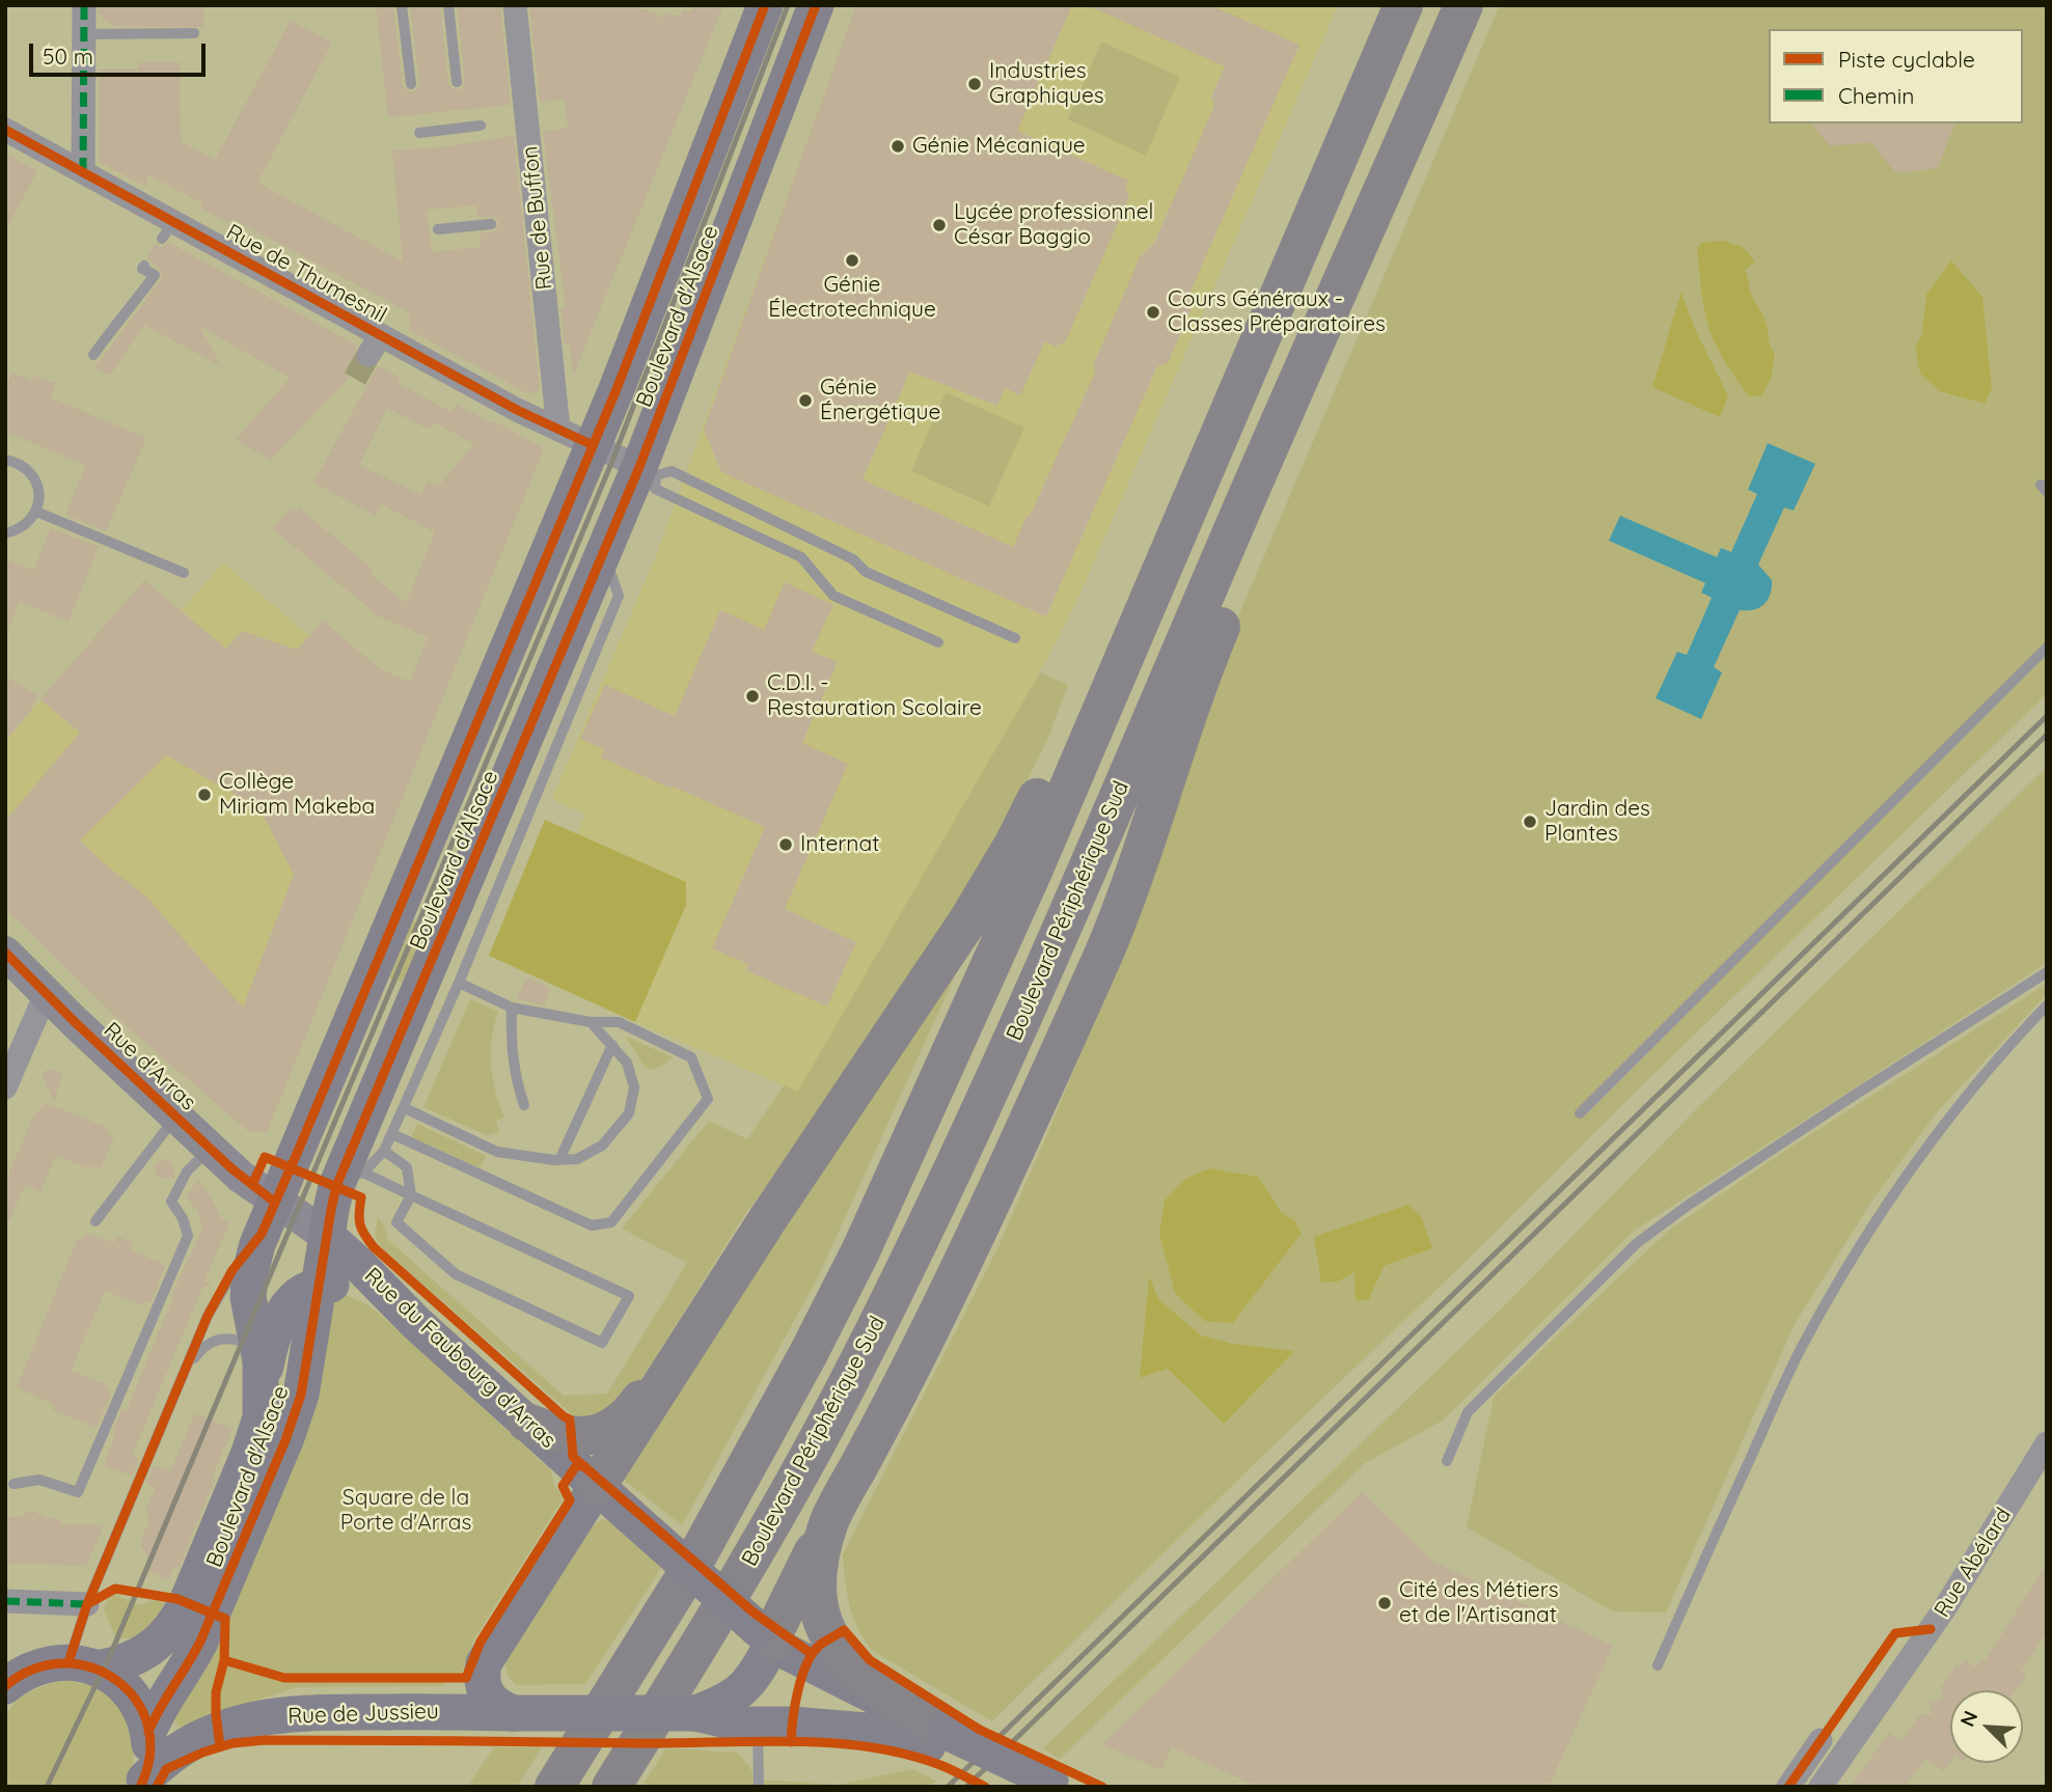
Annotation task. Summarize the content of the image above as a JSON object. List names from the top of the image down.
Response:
{
  "streets": {
    "highway": ["Boulevard Périphérique Sud"],
    "main road": ["Boulevard d'Alsace", "Rue du Faubourg d'Arras", "Rue de Jussieu"],
    "street": [
      "Rue de Buffon",
      "Rue de Thumesnil",
      "Rue d'Arras",
      "Rue Abélard"
    ]
  },
  "crossings": [
    ["Rue de Buffon", "Rue de Thumesnil"],
    ["Rue de Thumesnil", "Boulevard d'Alsace"],
    ["Boulevard d'Alsace", "Rue d'Arras"],
    ["Boulevard d'Alsace", "Rue du Faubourg d'Arras"],
    ["Rue d'Arras", "Rue du Faubourg d'Arras"],
    ["Rue du Faubourg d'Arras", "Rue de Jussieu"]
  ],
  "parks": ["Square de la Porte d'Arras"],
  "places": [
    "Industries Graphiques",
    "Génie Mécanique",
    "Lycée professionnel César Baggio",
    "Génie Électrotechnique",
    "Cours Généraux - Classes Préparatoires",
    "Génie Énergétique",
    "C.D.I. - Restauration Scolaire",
    "Collège Miriam Makeba",
    "Jardin des Plantes",
    "Internat",
    "Cité des Métiers et de l'Artisanat"
  ],
  "legend": ["Piste cyclable", "Chemin"],
  "scale_bar": "50 m",
  "north": "top left"
}
